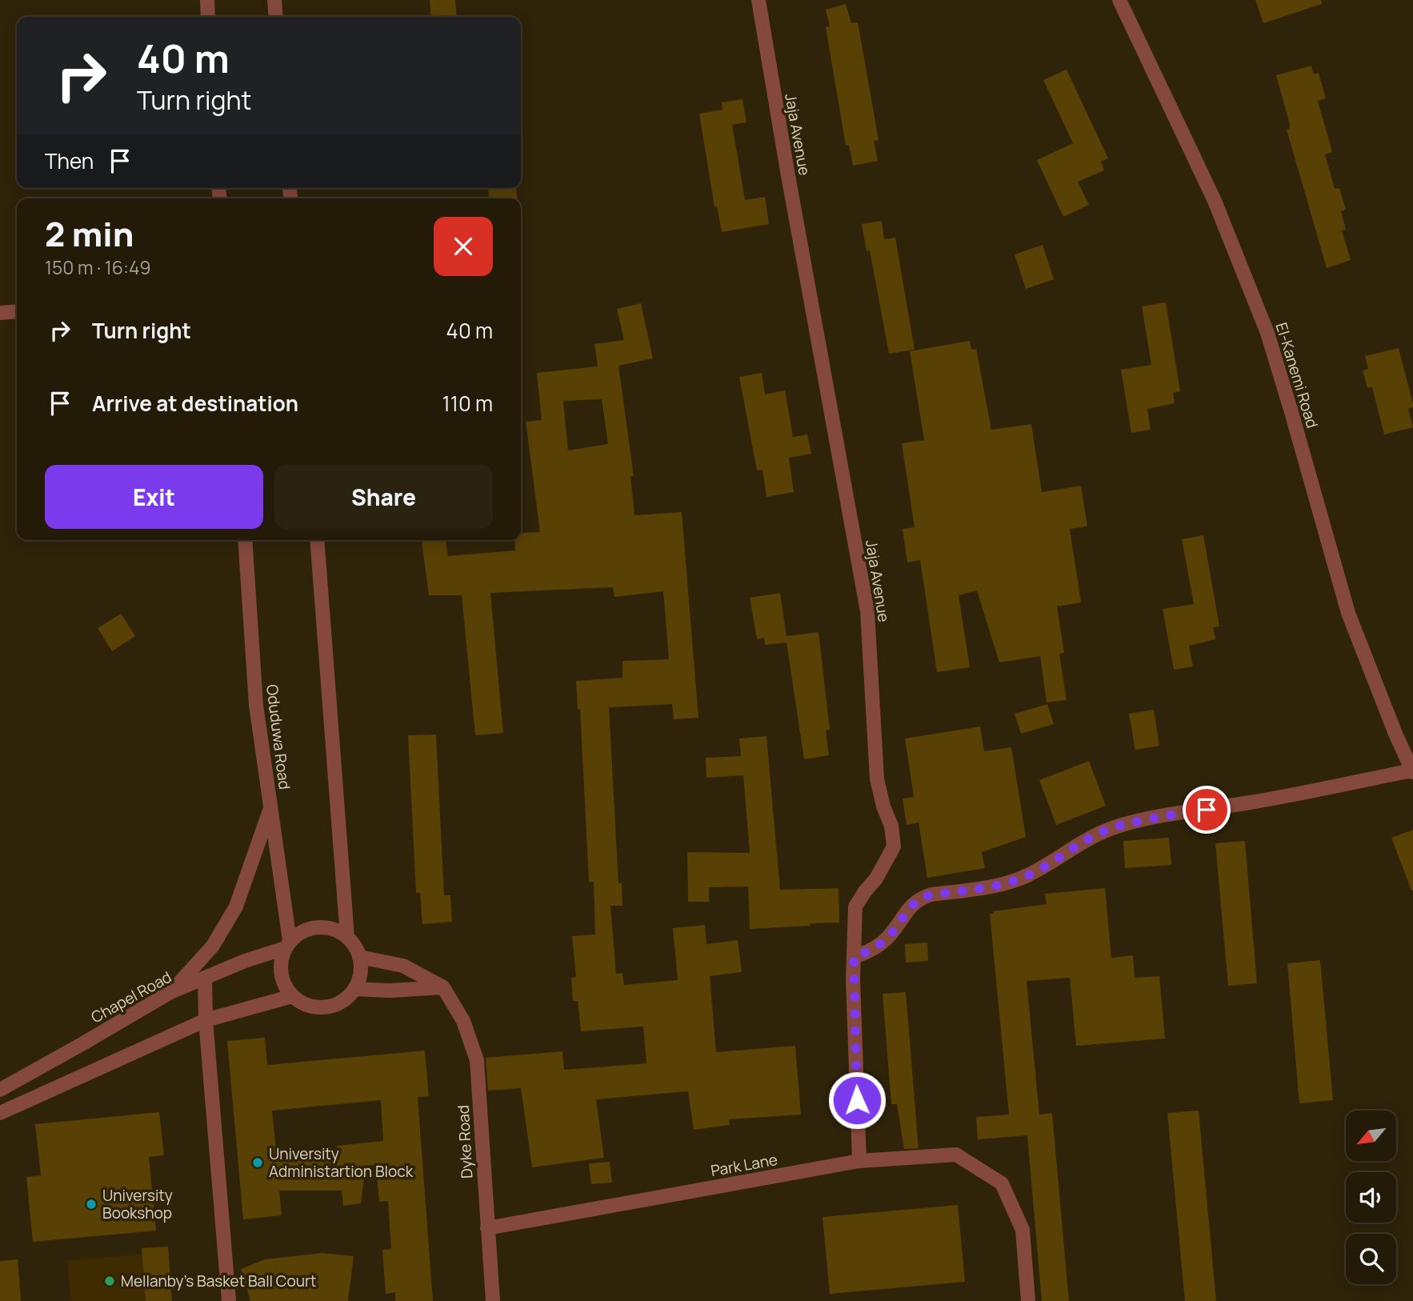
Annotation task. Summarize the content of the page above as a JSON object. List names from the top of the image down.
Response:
{
  "streets": {
    "street": [
      "Jaja Avenue",
      "El-Kanemi Road",
      "Oduduwa Road",
      "Chapel Road",
      "Dyke Road",
      "Park Lane"
    ]
  },
  "crossings": [
    ["Jaja Avenue", "Park Lane"],
    ["Oduduwa Road", "Chapel Road"],
    ["Dyke Road", "Park Lane"]
  ],
  "places": ["University Administartion Block", "University Bookshop", "Mellanby's Basket Ball Court"],
  "north": "bottom left",
  "page": {
    "turn": ["40 m", "Turn right"],
    "then": "Then",
    "heading": ["2 min", "150 m · 16:49"],
    "list": [
      {
        "name": "Turn right",
        "value": "40 m"
      },
      {
        "name": "Arrive at destination",
        "value": "110 m"
      }
    ],
    "buttons": ["Exit", "Share"]
  }
}
